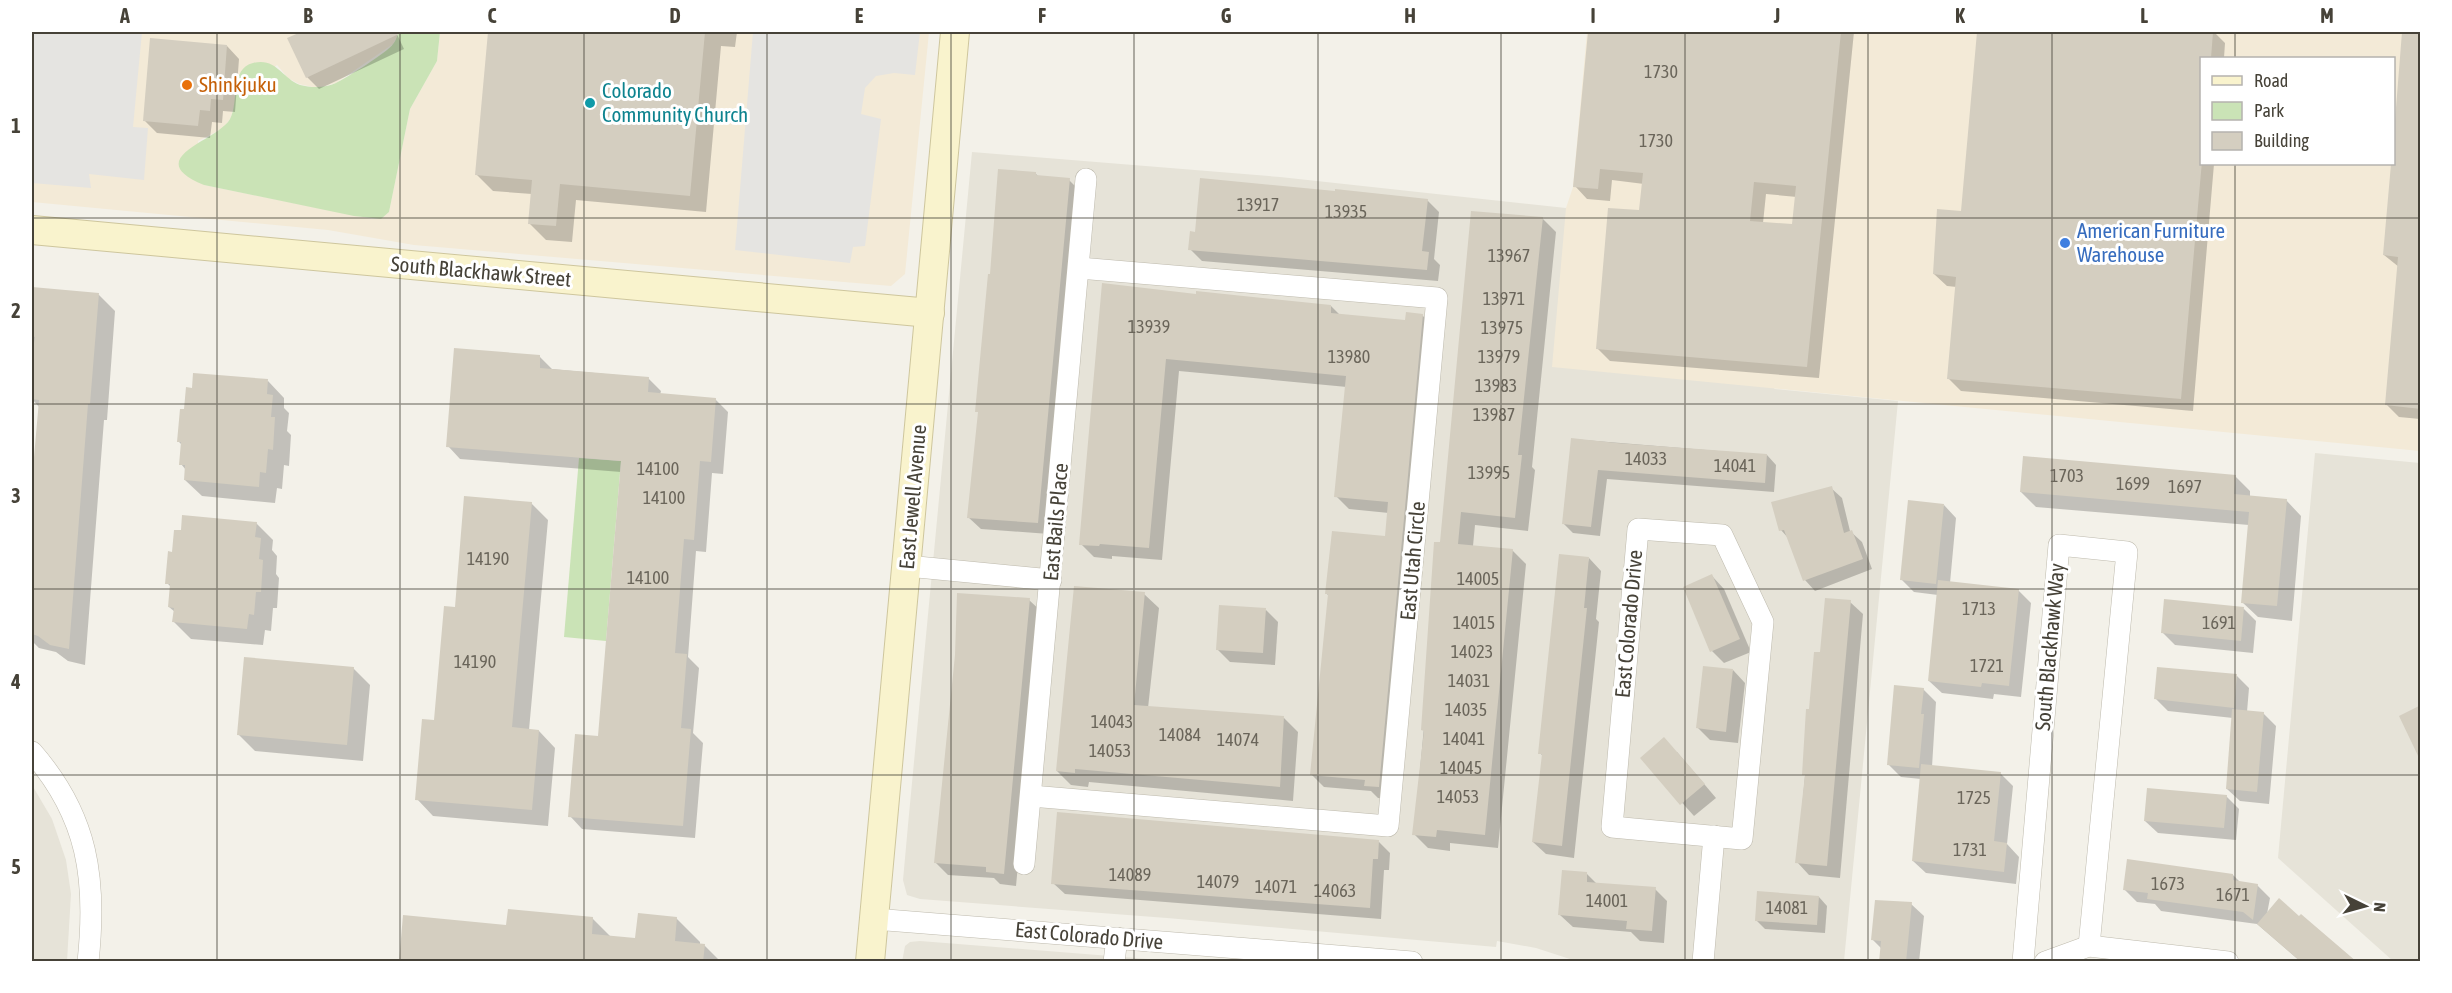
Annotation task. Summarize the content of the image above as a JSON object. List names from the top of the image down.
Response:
{
  "streets": {
    "street": [
      "South Blackhawk Street",
      "East Jewell Avenue",
      "East Bails Place",
      "East Utah Circle",
      "East Colorado Drive",
      "South Blackhawk Way"
    ]
  },
  "crossings": [
    ["South Blackhawk Street", "East Jewell Avenue"],
    ["East Jewell Avenue", "East Colorado Drive"],
    ["East Bails Place", "East Utah Circle"]
  ],
  "places": ["Shinkjuku", "Colorado Community Church", "American Furniture Warehouse"],
  "house_numbers": [
    "1730",
    "1730",
    "13917",
    "13935",
    "13967",
    "13971",
    "13939",
    "13975",
    "13980",
    "13979",
    "13983",
    "13987",
    "14033",
    "14041",
    "14100",
    "13995",
    "1703",
    "1699",
    "1697",
    "14100",
    "14190",
    "14100",
    "14005",
    "1713",
    "14015",
    "1691",
    "14023",
    "14190",
    "1721",
    "14031",
    "14035",
    "14043",
    "14084",
    "14041",
    "14074",
    "14053",
    "14045",
    "14053",
    "1725",
    "1731",
    "14089",
    "14079",
    "1673",
    "14071",
    "14063",
    "1671",
    "14001",
    "14081"
  ],
  "legend": ["Road", "Park", "Building"],
  "north": "right",
  "grid": {
    "columns": [
      "A",
      "B",
      "C",
      "D",
      "E",
      "F",
      "G",
      "H",
      "I",
      "J",
      "K",
      "L",
      "M"
    ],
    "rows": [
      "1",
      "2",
      "3",
      "4",
      "5"
    ]
  }
}
